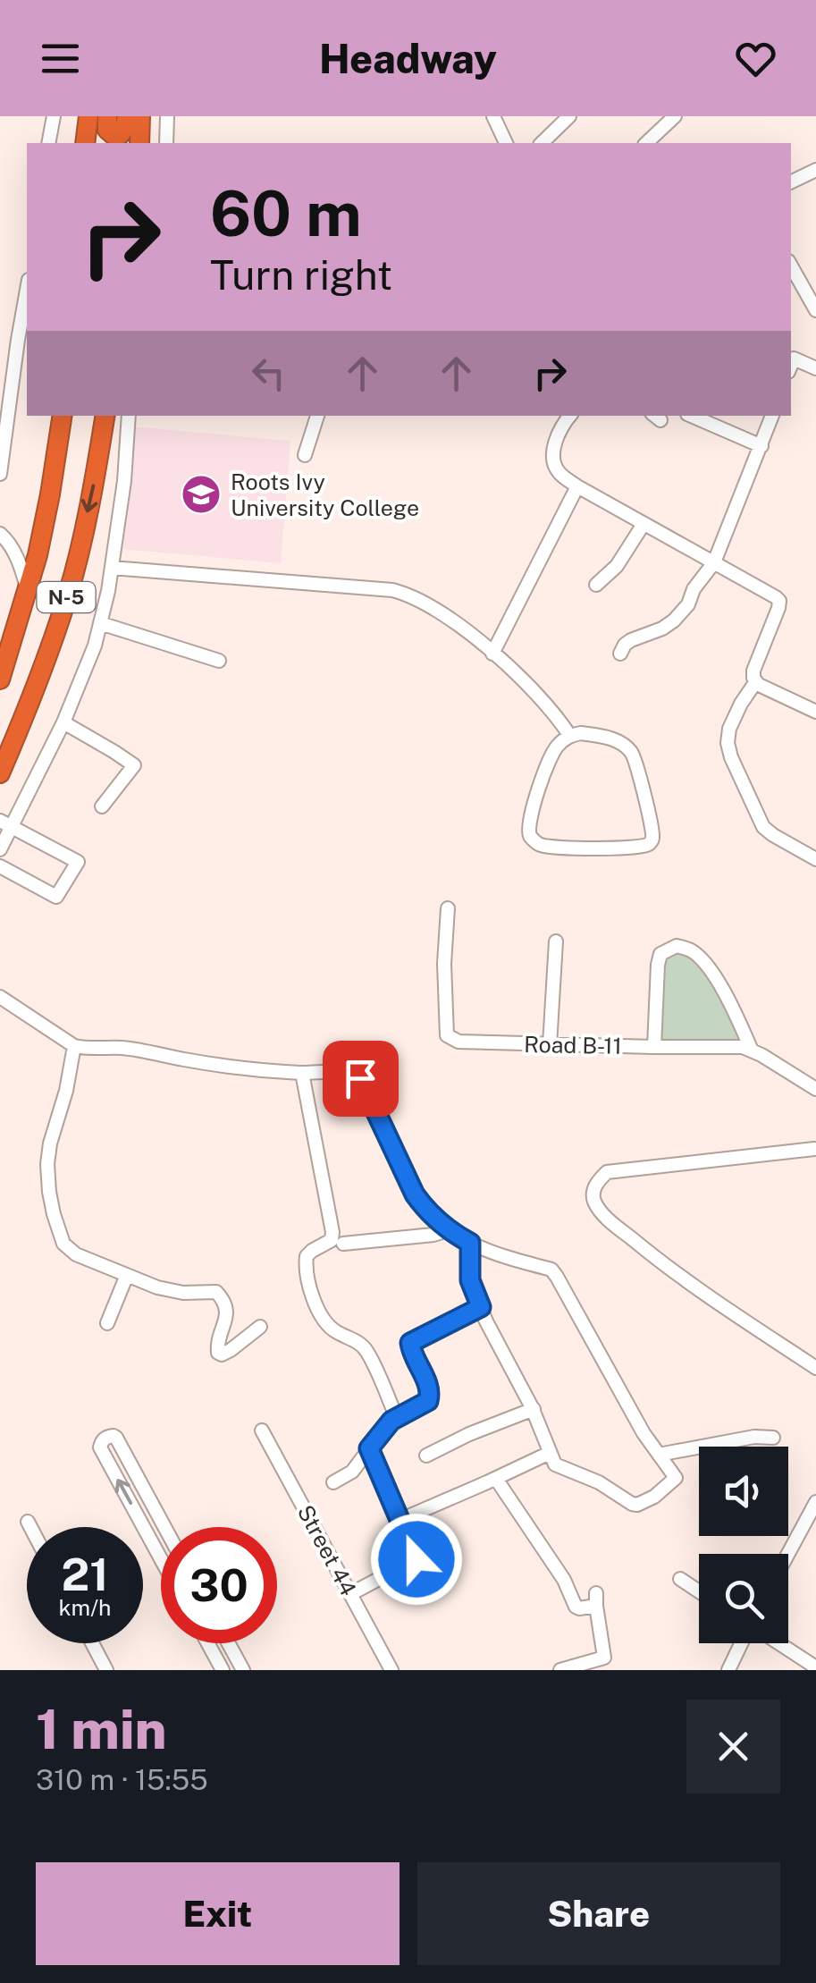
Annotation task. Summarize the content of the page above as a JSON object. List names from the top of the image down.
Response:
{
  "streets": {
    "highway": ["N-5"],
    "street": ["Road B-11", "Street 44"]
  },
  "places": {
    "school or university": ["Roots Ivy University College"]
  },
  "page": {
    "header": "Headway",
    "turn": ["60 m", "Turn right"],
    "speed": "21 km/h",
    "limit": "30",
    "heading": ["1 min", "310 m · 15:55"],
    "buttons": ["Exit", "Share"]
  }
}
